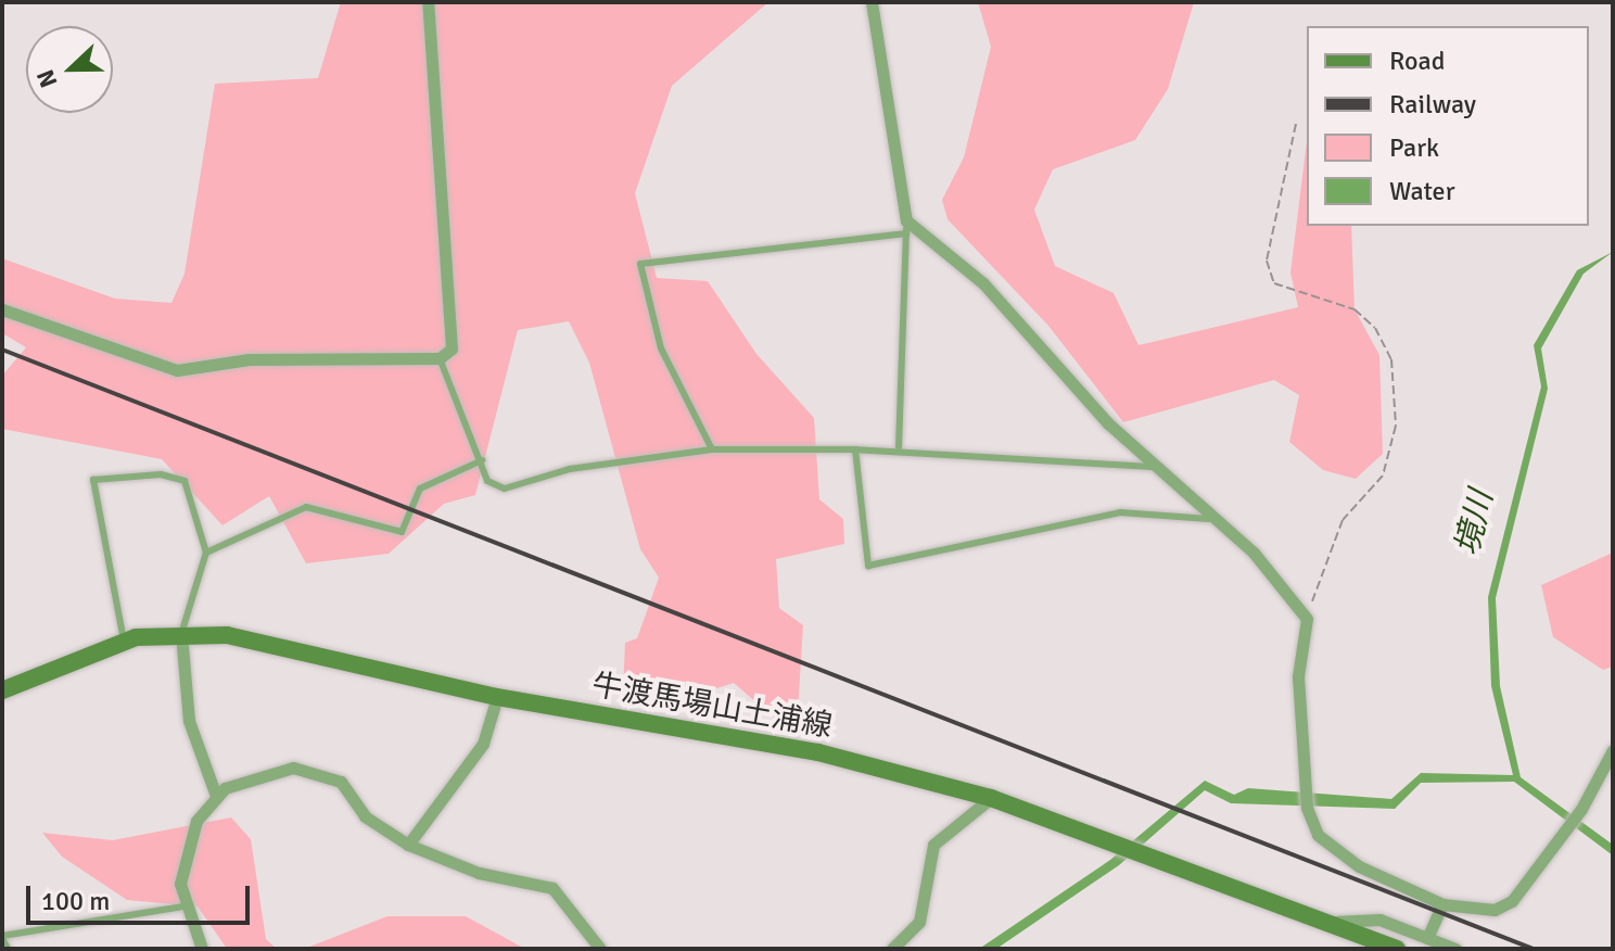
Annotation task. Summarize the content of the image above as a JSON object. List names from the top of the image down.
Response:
{
  "streets": {
    "main road": ["牛渡馬場山土浦線"]
  },
  "water": ["境川"],
  "legend": [
    "Road",
    "Railway",
    "Park",
    "Water"
  ],
  "scale_bar": "100 m",
  "north": "left"
}
